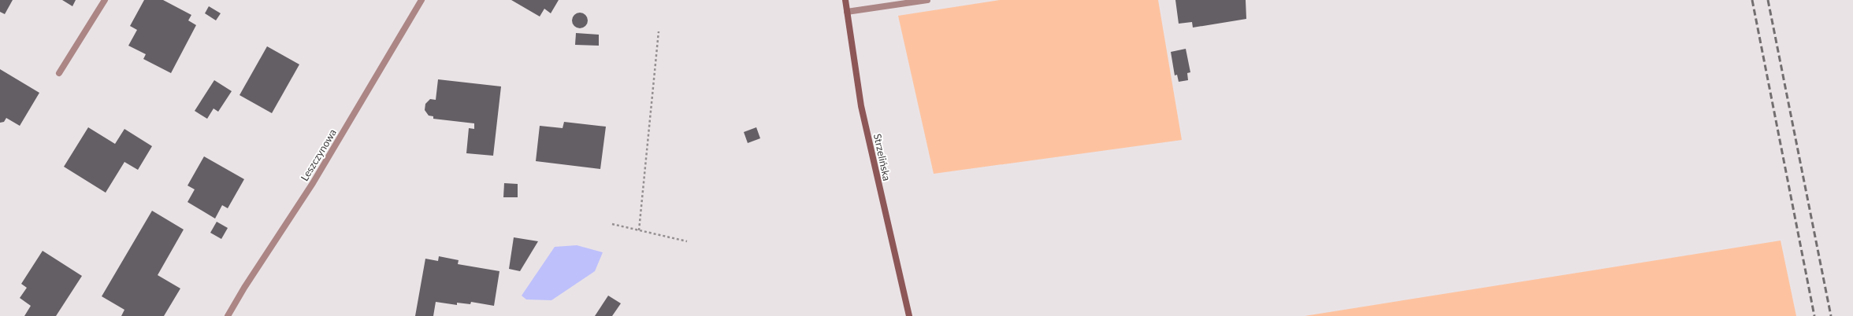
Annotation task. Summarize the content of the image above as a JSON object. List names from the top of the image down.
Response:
{
  "streets": {
    "main road": ["Strzelińska"],
    "street": ["Leszczynowa"]
  }
}
